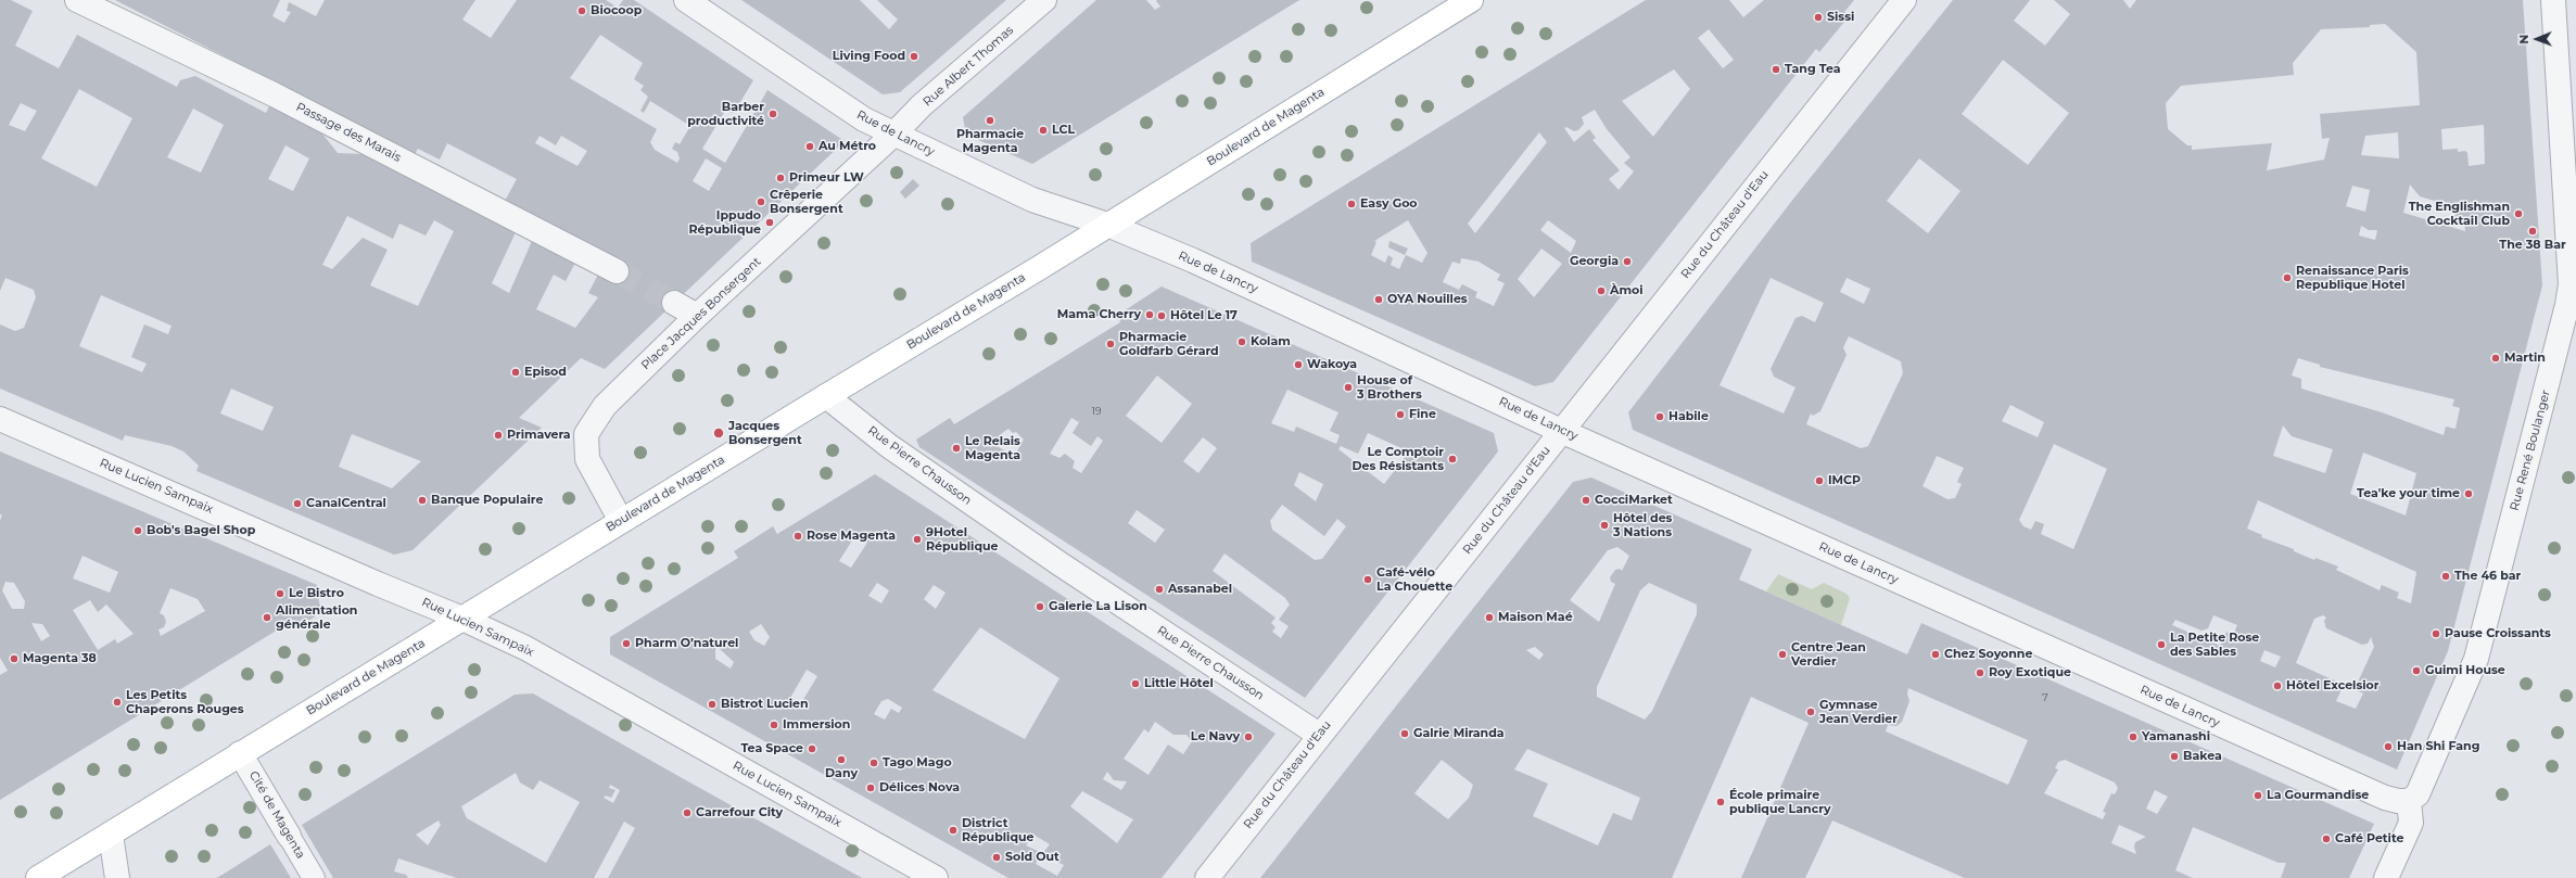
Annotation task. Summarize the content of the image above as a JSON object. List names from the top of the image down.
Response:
{
  "streets": {
    "main road": ["Boulevard de Magenta"],
    "street": [
      "Rue Albert Thomas",
      "Passage des Marais",
      "Rue de Lancry",
      "Rue du Château d'Eau",
      "Place Jacques Bonsergent",
      "Rue René Boulanger",
      "Rue Pierre Chausson",
      "Rue Lucien Sampaix",
      "Cité de Magenta"
    ]
  },
  "crossings": [
    ["Rue Albert Thomas", "Rue de Lancry"],
    ["Rue Albert Thomas", "Place Jacques Bonsergent"],
    ["Boulevard de Magenta", "Rue de Lancry"],
    ["Boulevard de Magenta", "Place Jacques Bonsergent"],
    ["Boulevard de Magenta", "Rue Pierre Chausson"],
    ["Boulevard de Magenta", "Rue Lucien Sampaix"],
    ["Boulevard de Magenta", "Cité de Magenta"],
    ["Rue de Lancry", "Rue du Château d'Eau"],
    ["Rue de Lancry", "Place Jacques Bonsergent"],
    ["Rue de Lancry", "Rue René Boulanger"],
    ["Rue du Château d'Eau", "Rue Pierre Chausson"]
  ],
  "places": [
    "Biocoop",
    "Sissi",
    "Living Food",
    "Tang Tea",
    "Barber productivité",
    "Pharmacie Magenta",
    "LCL",
    "Au Métro",
    "Primeur LW",
    "Crêperie Bonsergent",
    "Easy Goo",
    "The Englishman Cocktail Club",
    "Ippudo République",
    "The 38 Bar",
    "Georgia",
    "Renaissance Paris Republique Hotel",
    "Àmoi",
    "OYA Nouilles",
    "Mama Cherry",
    "Hôtel Le 17",
    "Kolam",
    "Pharmacie Goldfarb Gérard",
    "Martin",
    "Wakoya",
    "Episod",
    "House of 3 Brothers",
    "Fine",
    "Habile",
    "Jacques Bonsergent",
    "Primavera",
    "Le Relais Magenta",
    "Le Comptoir Des Résistants",
    "IMCP",
    "Tea'ke your time",
    "Banque Populaire",
    "CocciMarket",
    "CanalCentral",
    "Hôtel des 3 Nations",
    "Bob's Bagel Shop",
    "Rose Magenta",
    "9Hotel République",
    "The 46 bar",
    "Café-vélo La Chouette",
    "Assanabel",
    "Le Bistro",
    "Galerie La Lison",
    "Alimentation générale",
    "Maison Maé",
    "Pause Croissants",
    "Pharm O’naturel",
    "La Petite Rose des Sables",
    "Centre Jean Verdier",
    "Chez Soyonne",
    "Magenta 38",
    "Guimi House",
    "Roy Exotique",
    "Little Hôtel",
    "Hôtel Excelsior",
    "Les Petits Chaperons Rouges",
    "Bistrot Lucien",
    "Gymnase Jean Verdier",
    "Immersion",
    "Galrie Miranda",
    "Le Navy",
    "Yamanashi",
    "Han Shi Fang",
    "Tea Space",
    "Bakea",
    "Dany",
    "Tago Mago",
    "Délices Nova",
    "La Gourmandise",
    "École primaire publique Lancry",
    "Carrefour City",
    "District République",
    "Café Petite",
    "Sold Out"
  ],
  "house_numbers": ["19", "7"],
  "north": "left"
}
